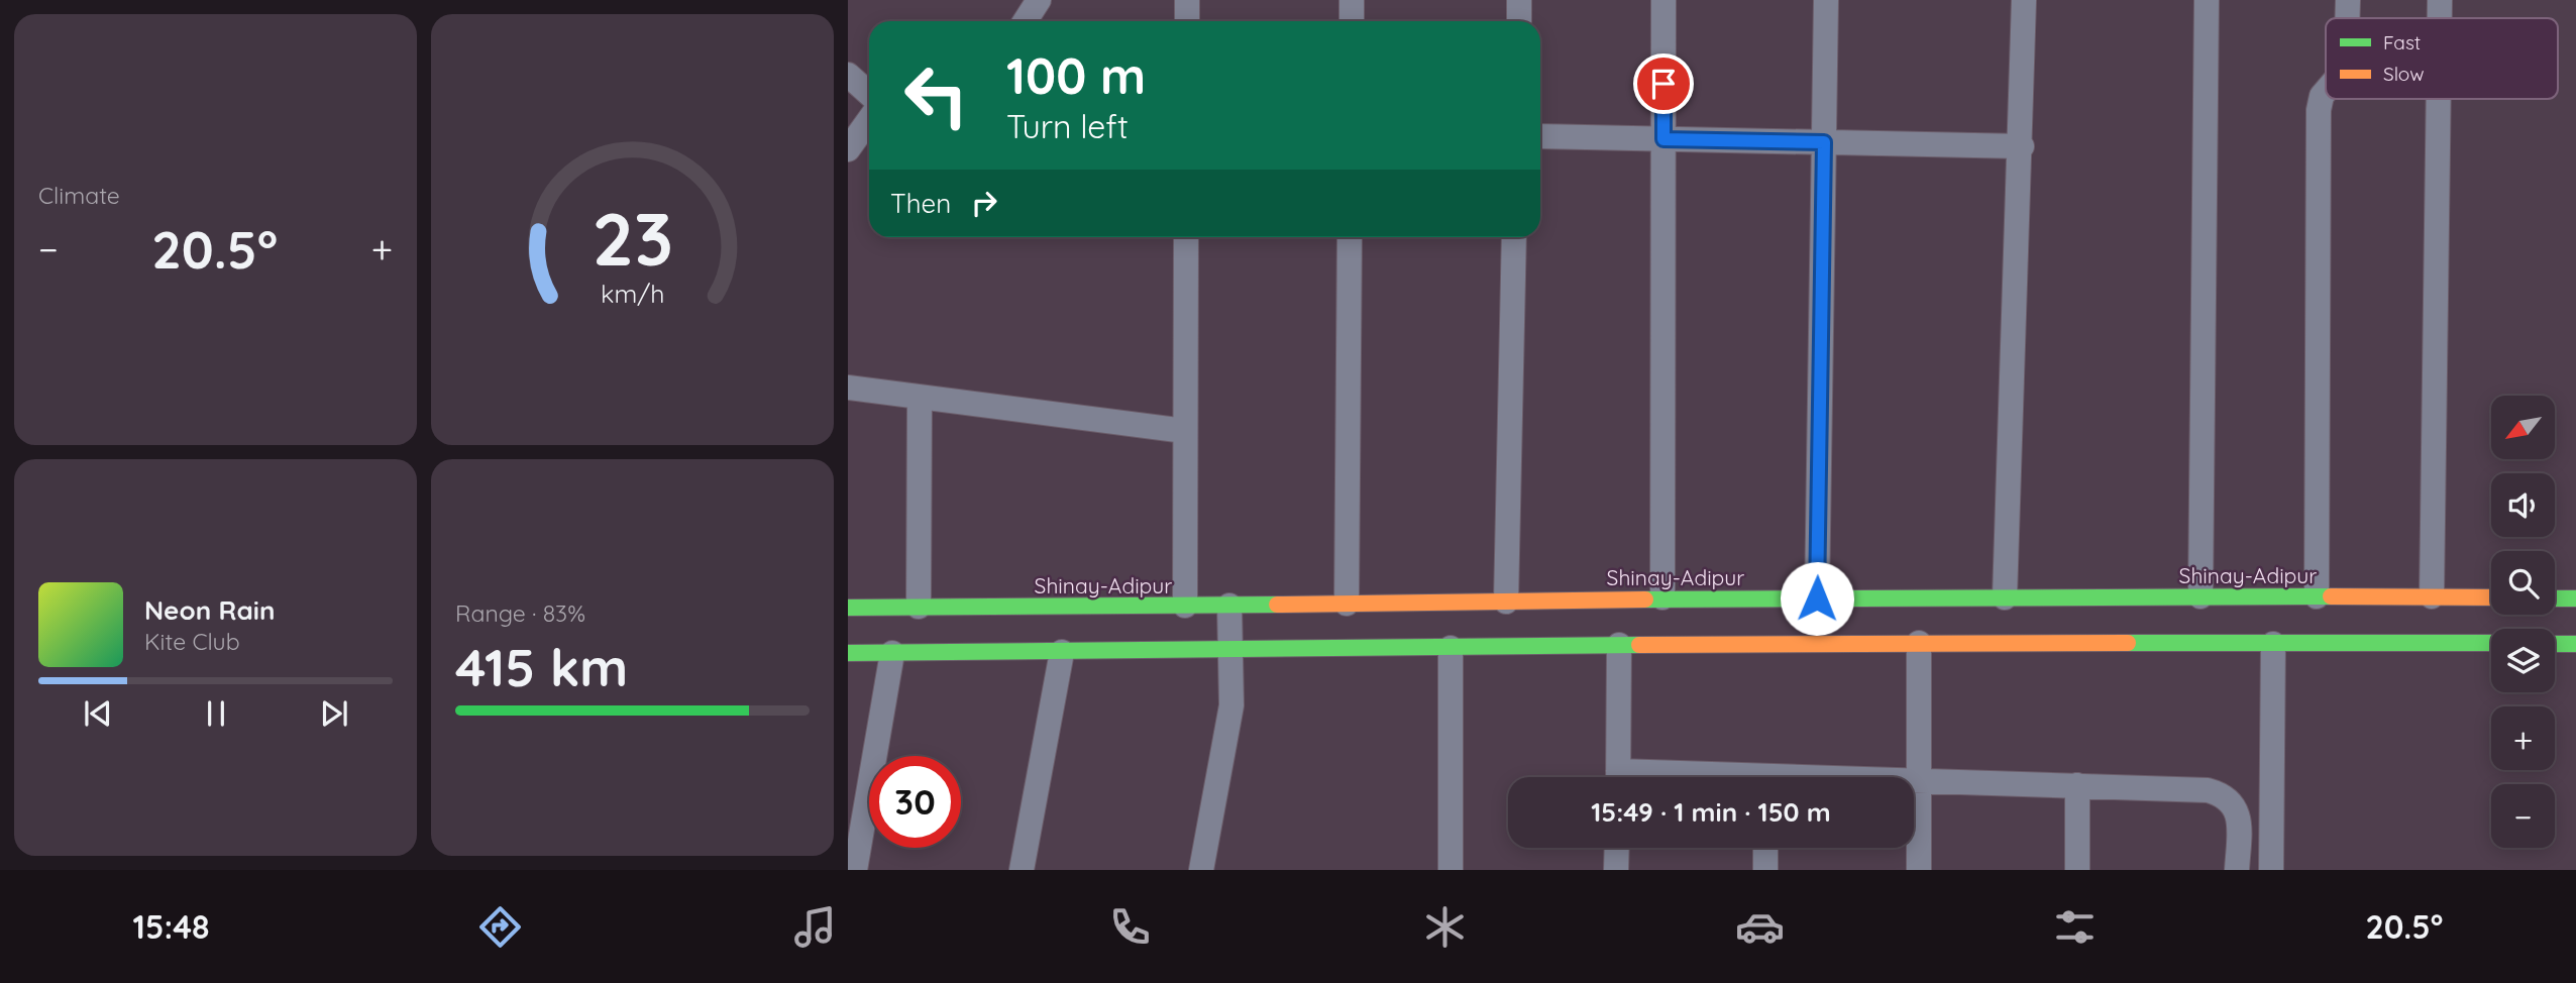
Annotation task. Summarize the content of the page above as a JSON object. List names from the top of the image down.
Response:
{
  "streets": {
    "main road": ["Shinay-Adipur"]
  },
  "legend": ["Fast", "Slow"],
  "north": "bottom left",
  "page": {
    "tile": [
      "Climate",
      ["Range · 83%", "415 km"]
    ],
    "turn": ["100 m", "Turn left"],
    "then": "Then",
    "heat": ["−", "20.5°", "+"],
    "map_buttons": ["+", "−"],
    "song": ["Neon Rain", "Kite Club"],
    "limit": "30",
    "trip": "15:49 · 1 min · 150 m",
    "tabs": ["15:48", "20.5°"],
    "gauge": ["23", "km/h"]
  }
}
